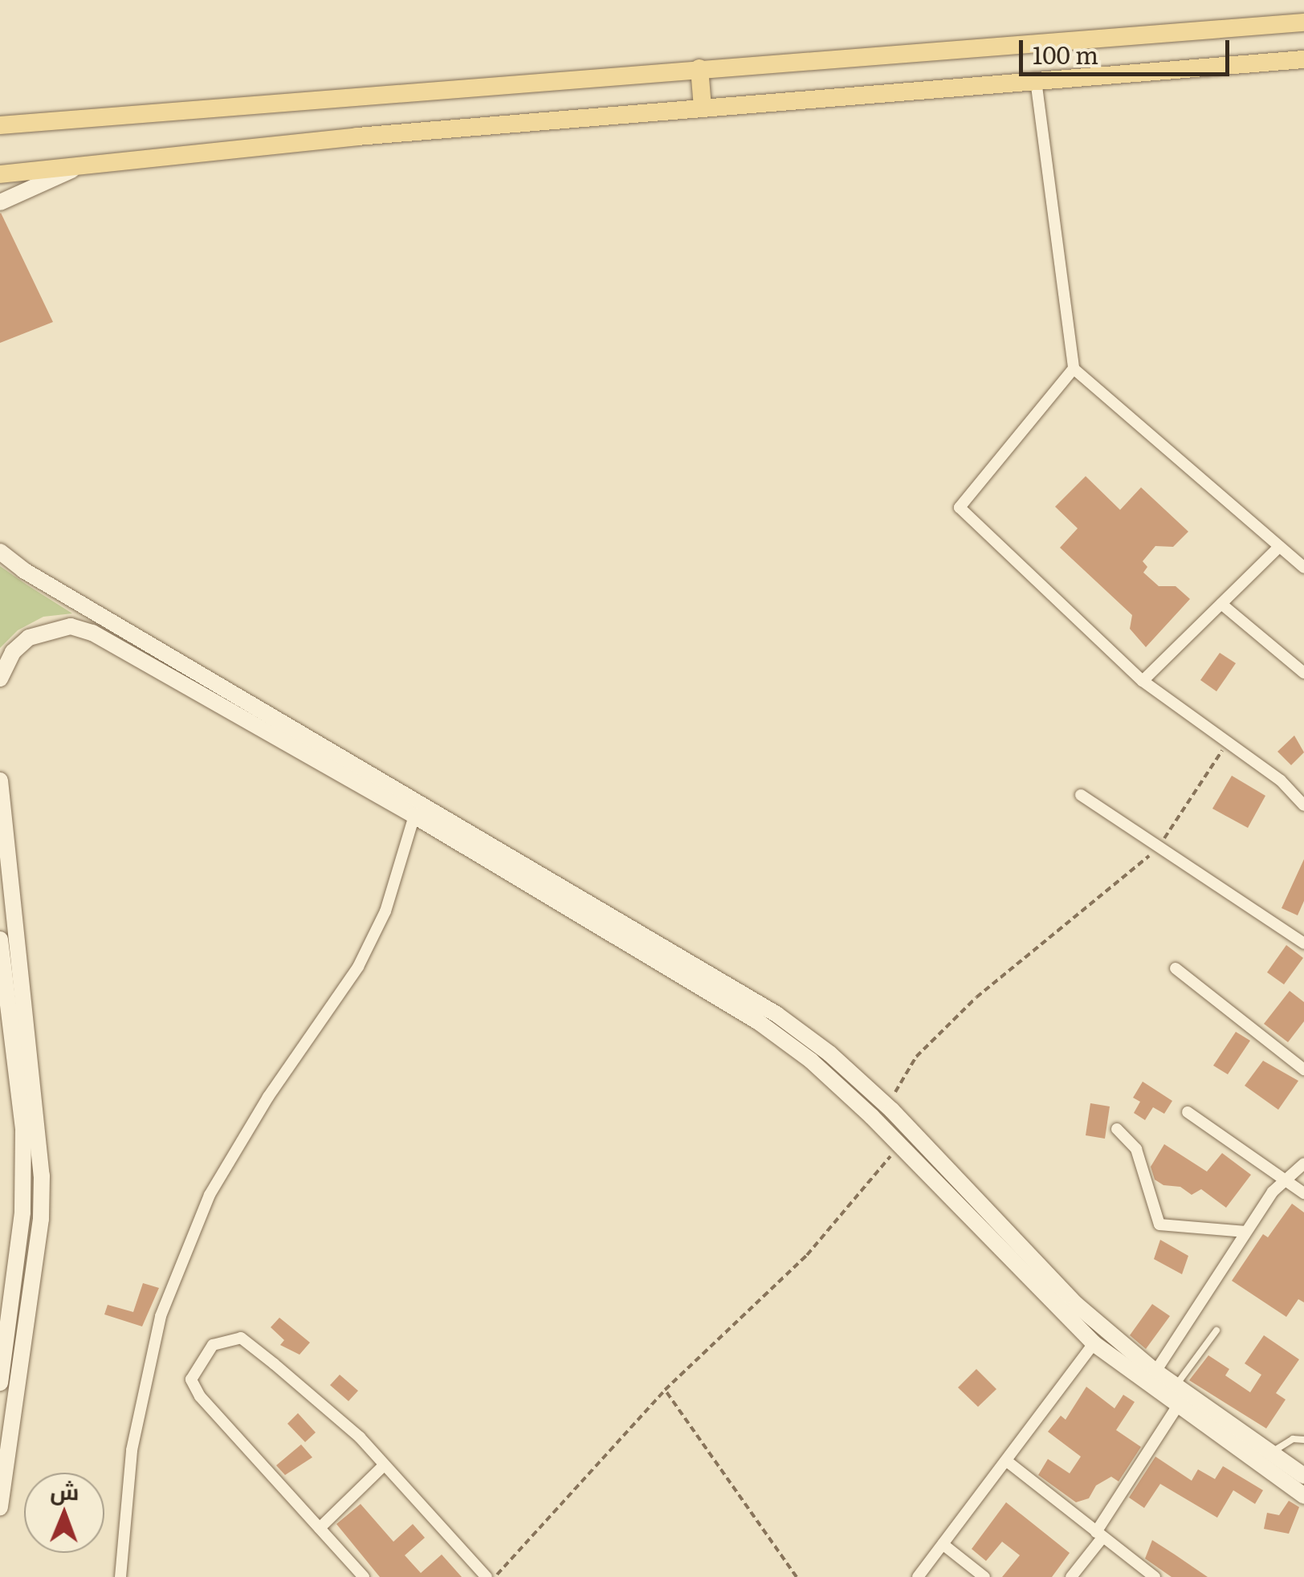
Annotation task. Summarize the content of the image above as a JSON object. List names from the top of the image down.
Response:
{
  "scale_bar": "100 m",
  "north": "top"
}
